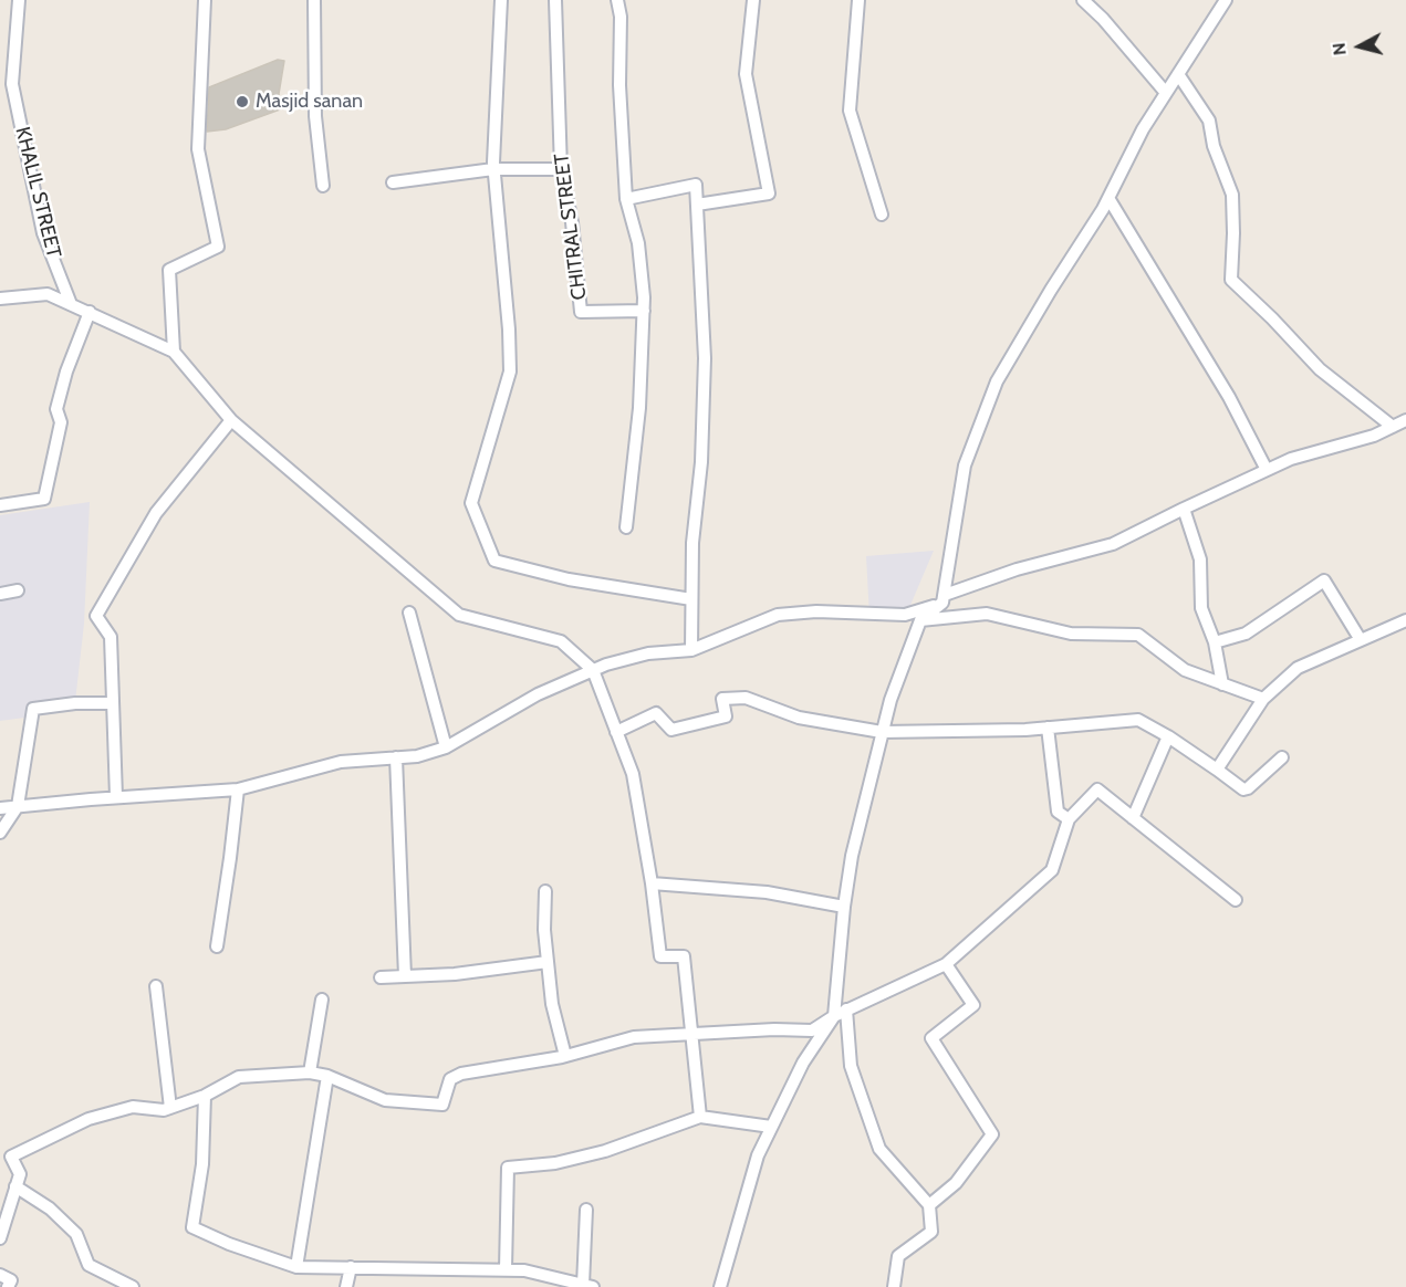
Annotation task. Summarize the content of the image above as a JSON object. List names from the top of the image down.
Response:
{
  "streets": {
    "street": ["KHALIL STREET", "CHITRAL STREET"]
  },
  "places": ["Masjid sanan"],
  "north": "left"
}
